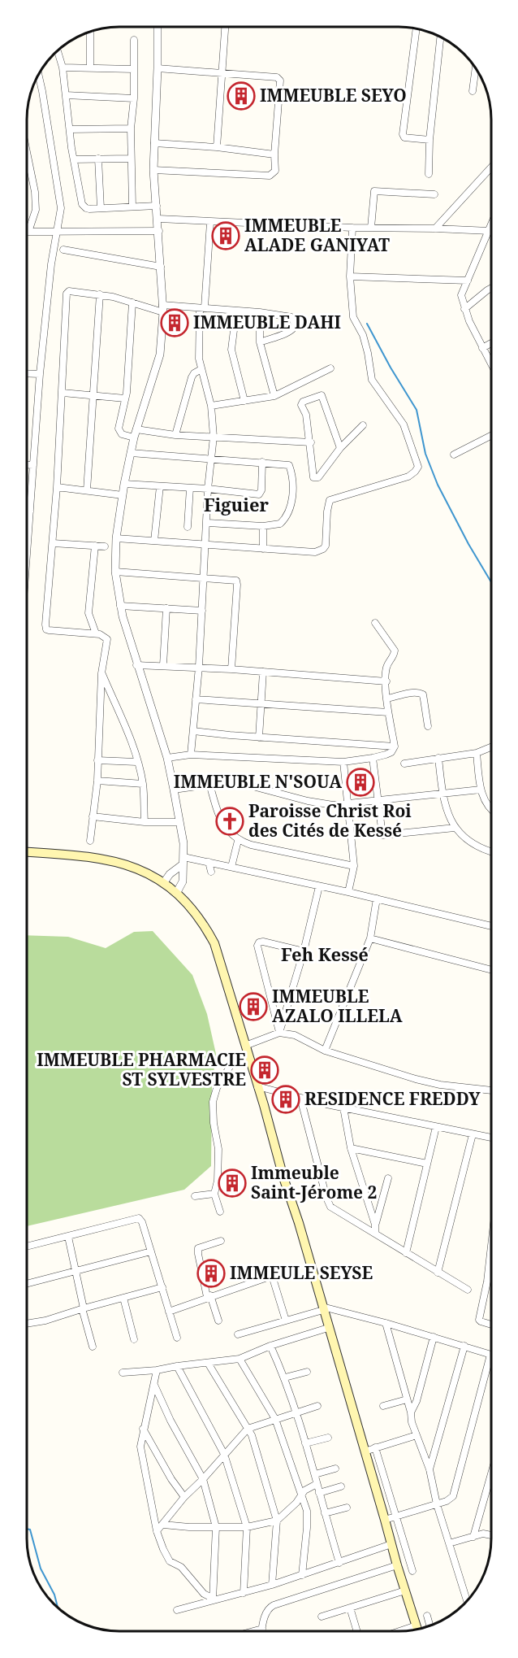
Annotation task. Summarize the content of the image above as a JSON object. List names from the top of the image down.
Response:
{
  "districts": ["Figuier", "Feh Kessé"],
  "places": {
    "building": [
      "IMMEUBLE SEYO",
      "IMMEUBLE ALADE GANIYAT",
      "IMMEUBLE DAHI",
      "IMMEUBLE N'SOUA",
      "IMMEUBLE AZALO ILLELA",
      "IMMEUBLE PHARMACIE ST SYLVESTRE",
      "RESIDENCE FREDDY",
      "Immeuble Saint-Jérome 2",
      "IMMEULE SEYSE"
    ],
    "church": ["Paroisse Christ Roi des Cités de Kessé"]
  }
}
